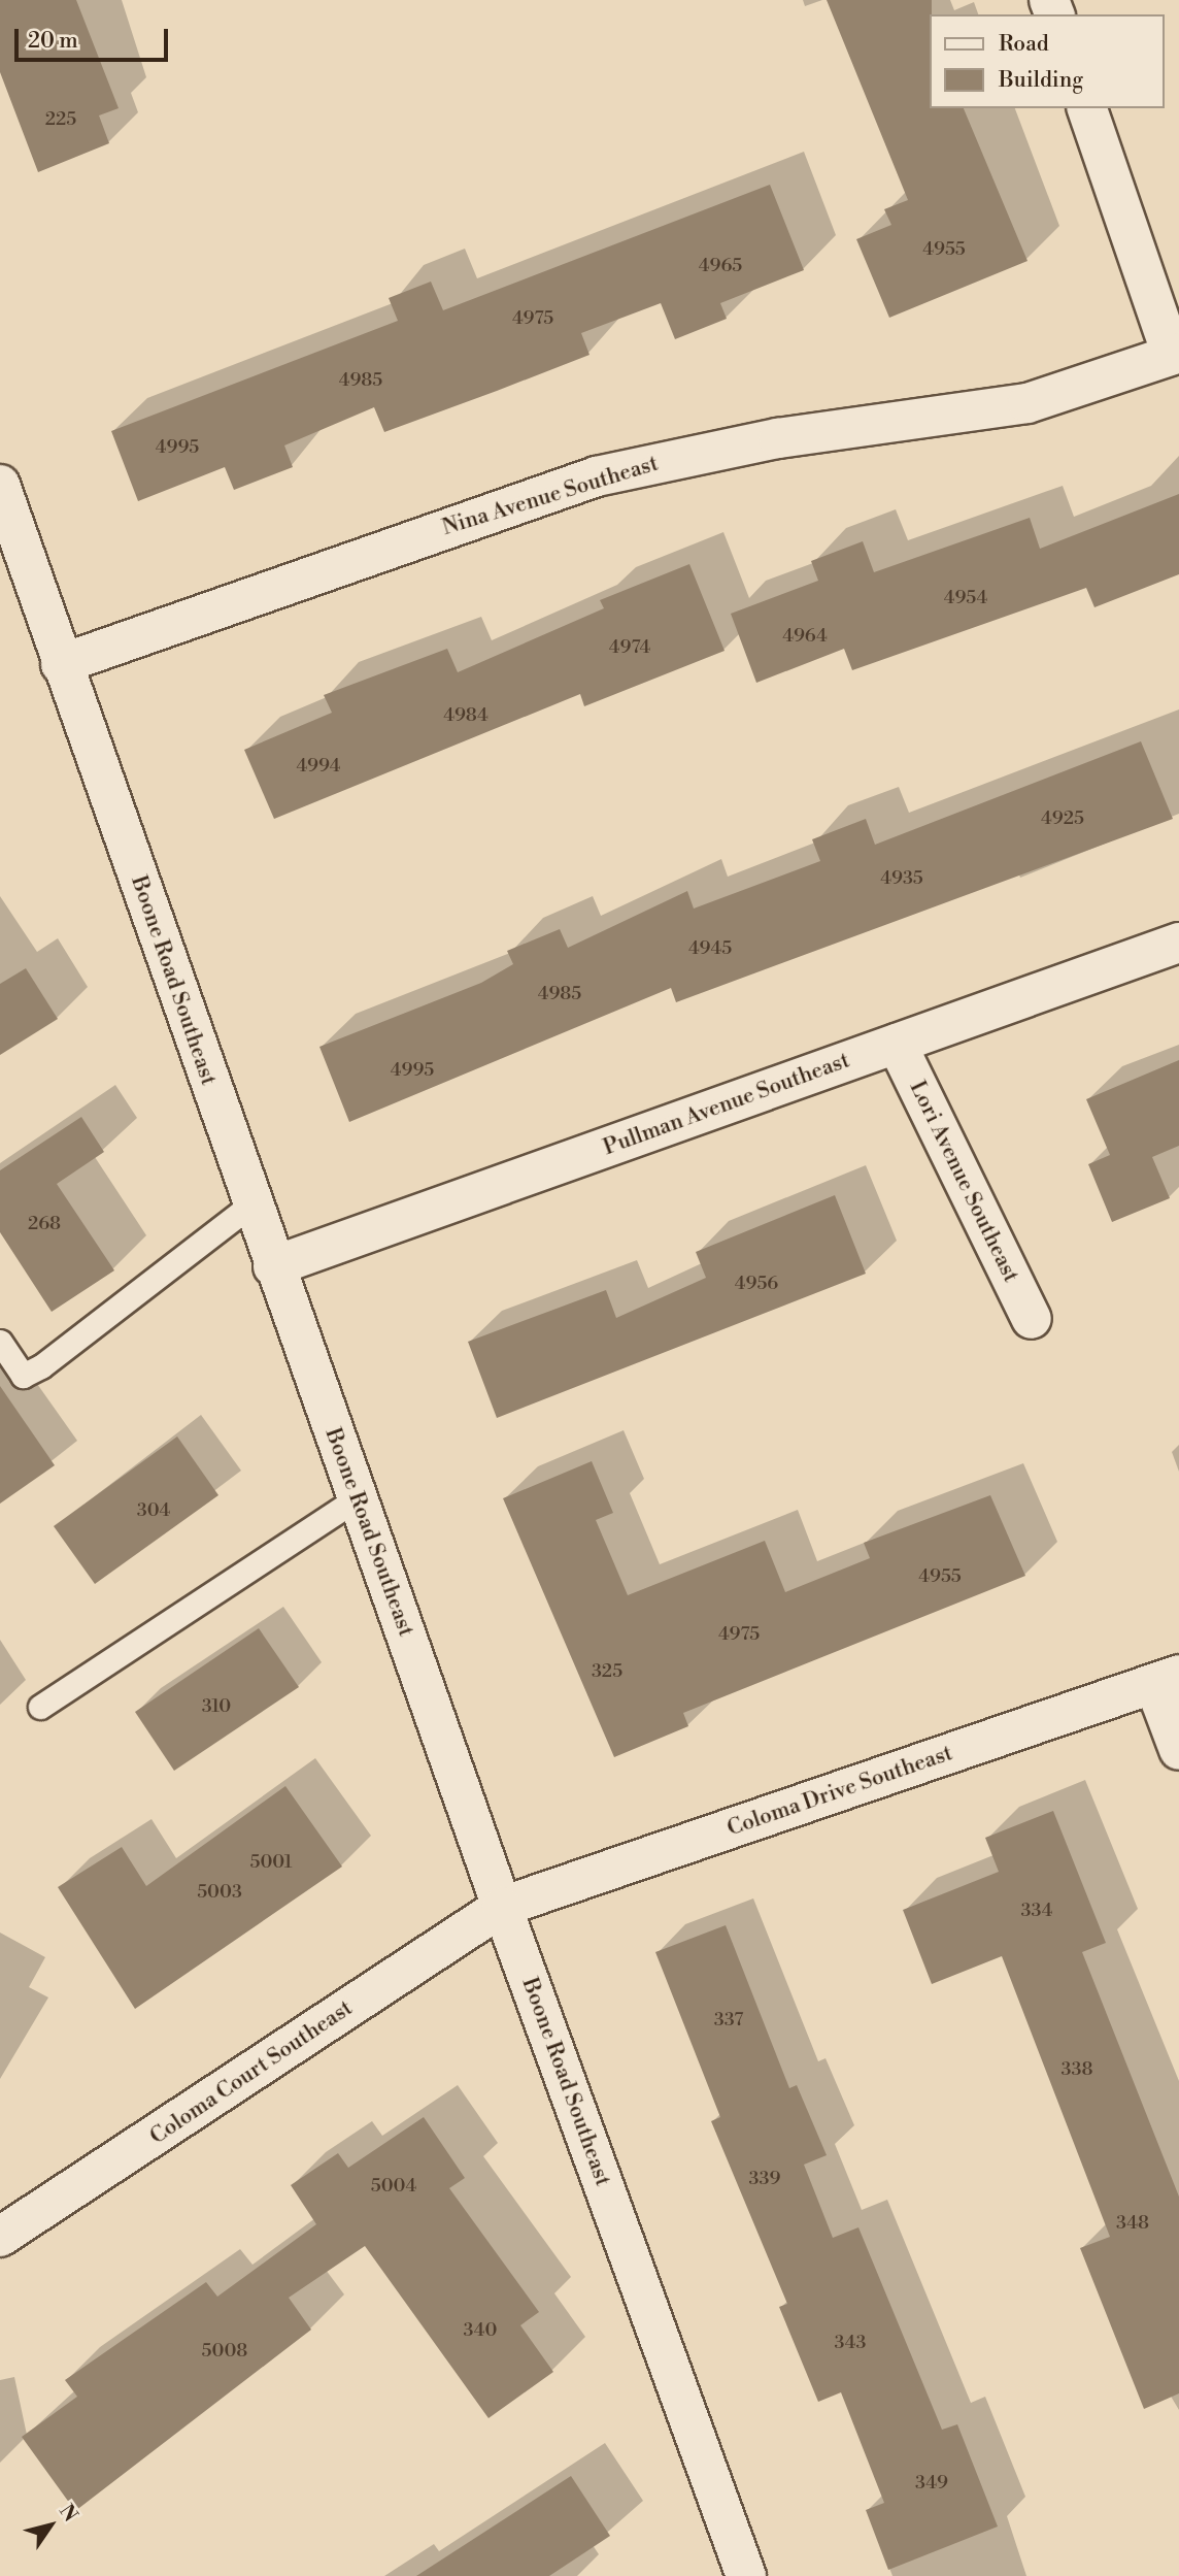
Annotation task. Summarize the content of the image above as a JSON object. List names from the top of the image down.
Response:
{
  "streets": {
    "street": [
      "Nina Avenue Southeast",
      "Boone Road Southeast",
      "Pullman Avenue Southeast",
      "Lori Avenue Southeast",
      "Coloma Drive Southeast",
      "Coloma Court Southeast"
    ]
  },
  "crossings": [
    ["Nina Avenue Southeast", "Boone Road Southeast"],
    ["Boone Road Southeast", "Pullman Avenue Southeast"],
    ["Boone Road Southeast", "Coloma Drive Southeast"],
    ["Boone Road Southeast", "Coloma Court Southeast"],
    ["Pullman Avenue Southeast", "Lori Avenue Southeast"],
    ["Coloma Drive Southeast", "Coloma Court Southeast"]
  ],
  "house_numbers": [
    "225",
    "4955",
    "4965",
    "4975",
    "4985",
    "4995",
    "4954",
    "4964",
    "4974",
    "4984",
    "4994",
    "4925",
    "4935",
    "4945",
    "4985",
    "4995",
    "268",
    "4956",
    "304",
    "4955",
    "4975",
    "325",
    "310",
    "5001",
    "5003",
    "334",
    "337",
    "338",
    "339",
    "5004",
    "348",
    "340",
    "343",
    "5008",
    "349"
  ],
  "legend": ["Road", "Building"],
  "scale_bar": "20 m",
  "north": "top right"
}
